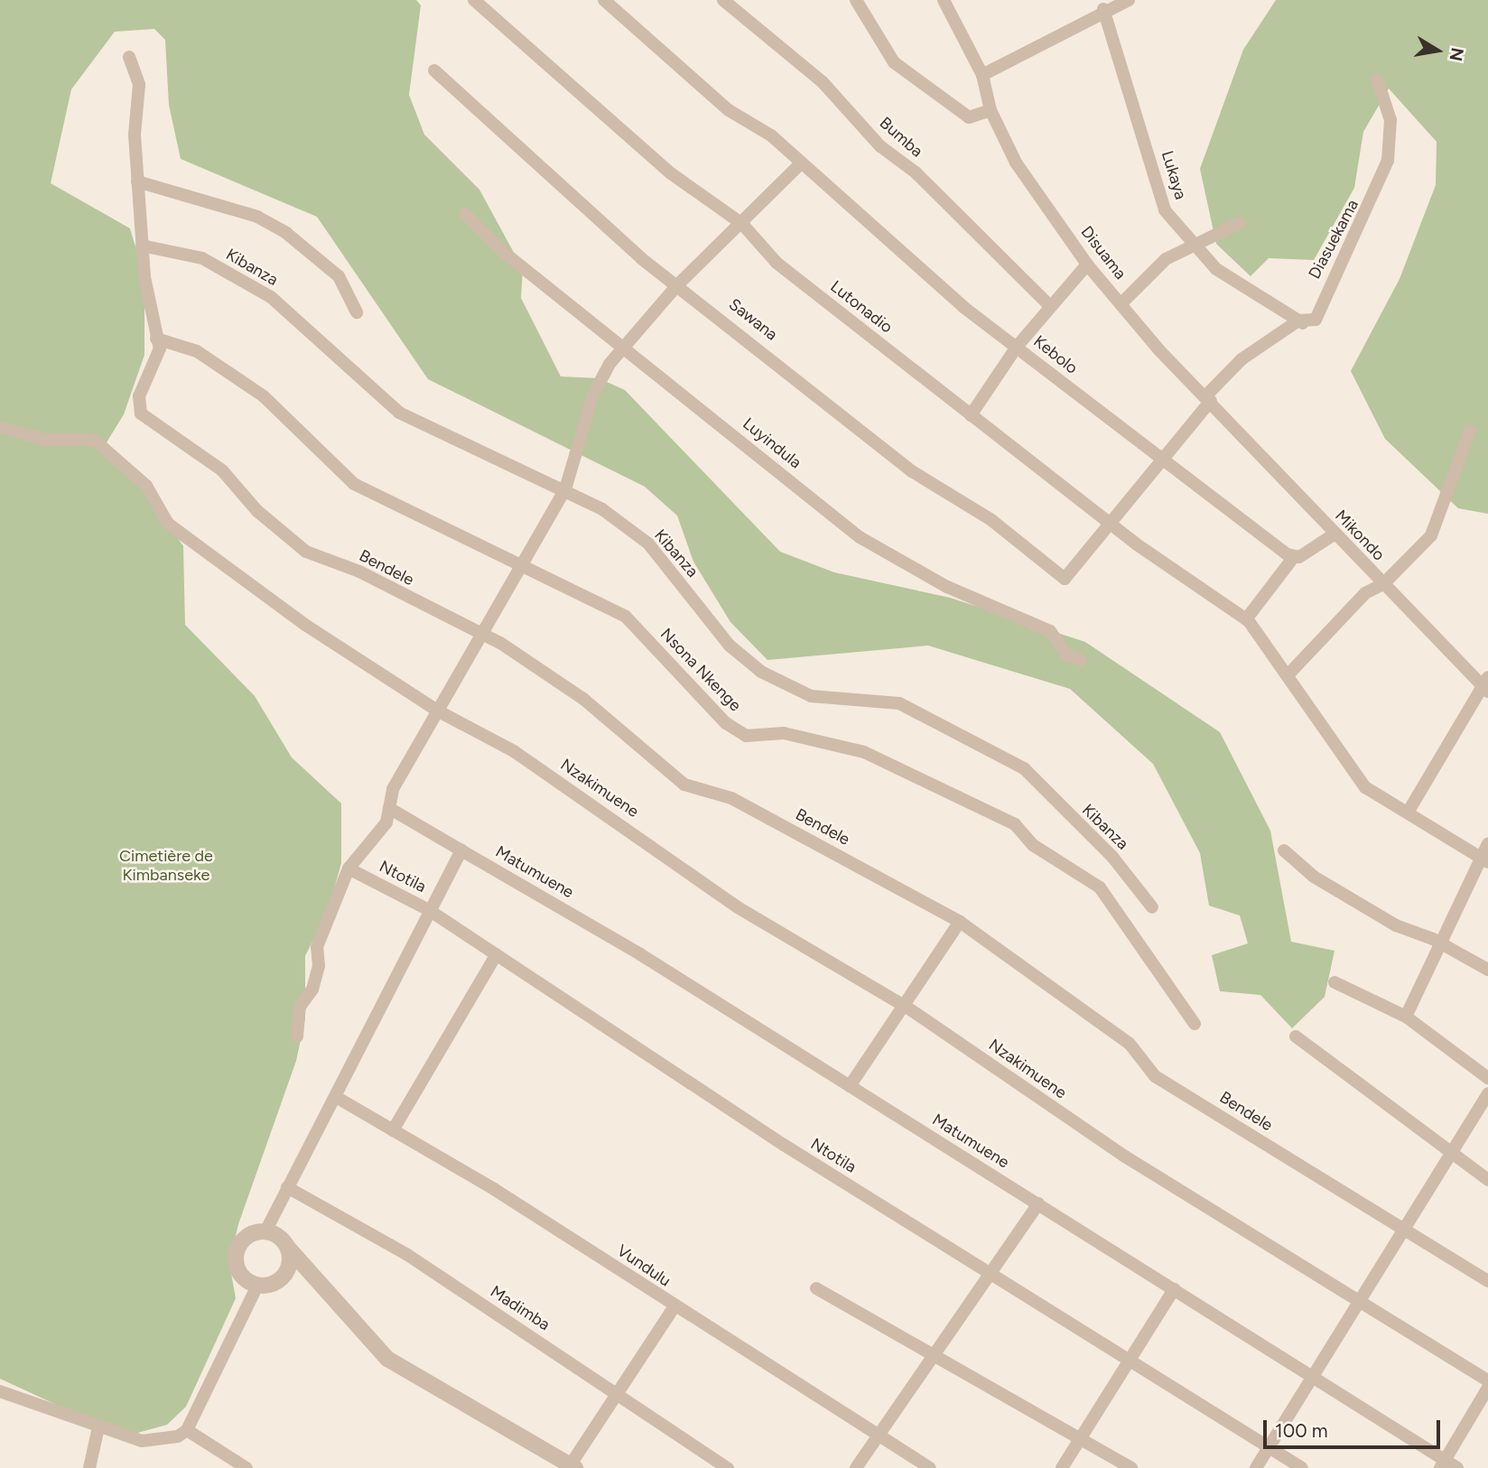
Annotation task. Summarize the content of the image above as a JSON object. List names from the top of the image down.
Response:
{
  "streets": {
    "street": [
      "Bumba",
      "Lukaya",
      "Diasuekama",
      "Disuama",
      "Kibanza",
      "Lutonadio",
      "Sawana",
      "Kebolo",
      "Luyindula",
      "Mikondo",
      "Bendele",
      "Nsona Nkenge",
      "Nzakimuene",
      "Matumuene",
      "Ntotila",
      "Vundulu",
      "Madimba"
    ]
  },
  "crossings": [
    ["Lukaya", "Diasuekama"],
    ["Diasuekama", "Disuama"],
    ["Diasuekama", "Lutonadio"],
    ["Diasuekama", "Sawana"],
    ["Diasuekama", "Kebolo"],
    ["Diasuekama", "Mikondo"],
    ["Disuama", "Mikondo"],
    ["Bendele", "Nsona Nkenge"]
  ],
  "parks": ["Cimetière de Kimbanseke"],
  "scale_bar": "100 m",
  "north": "right"
}
